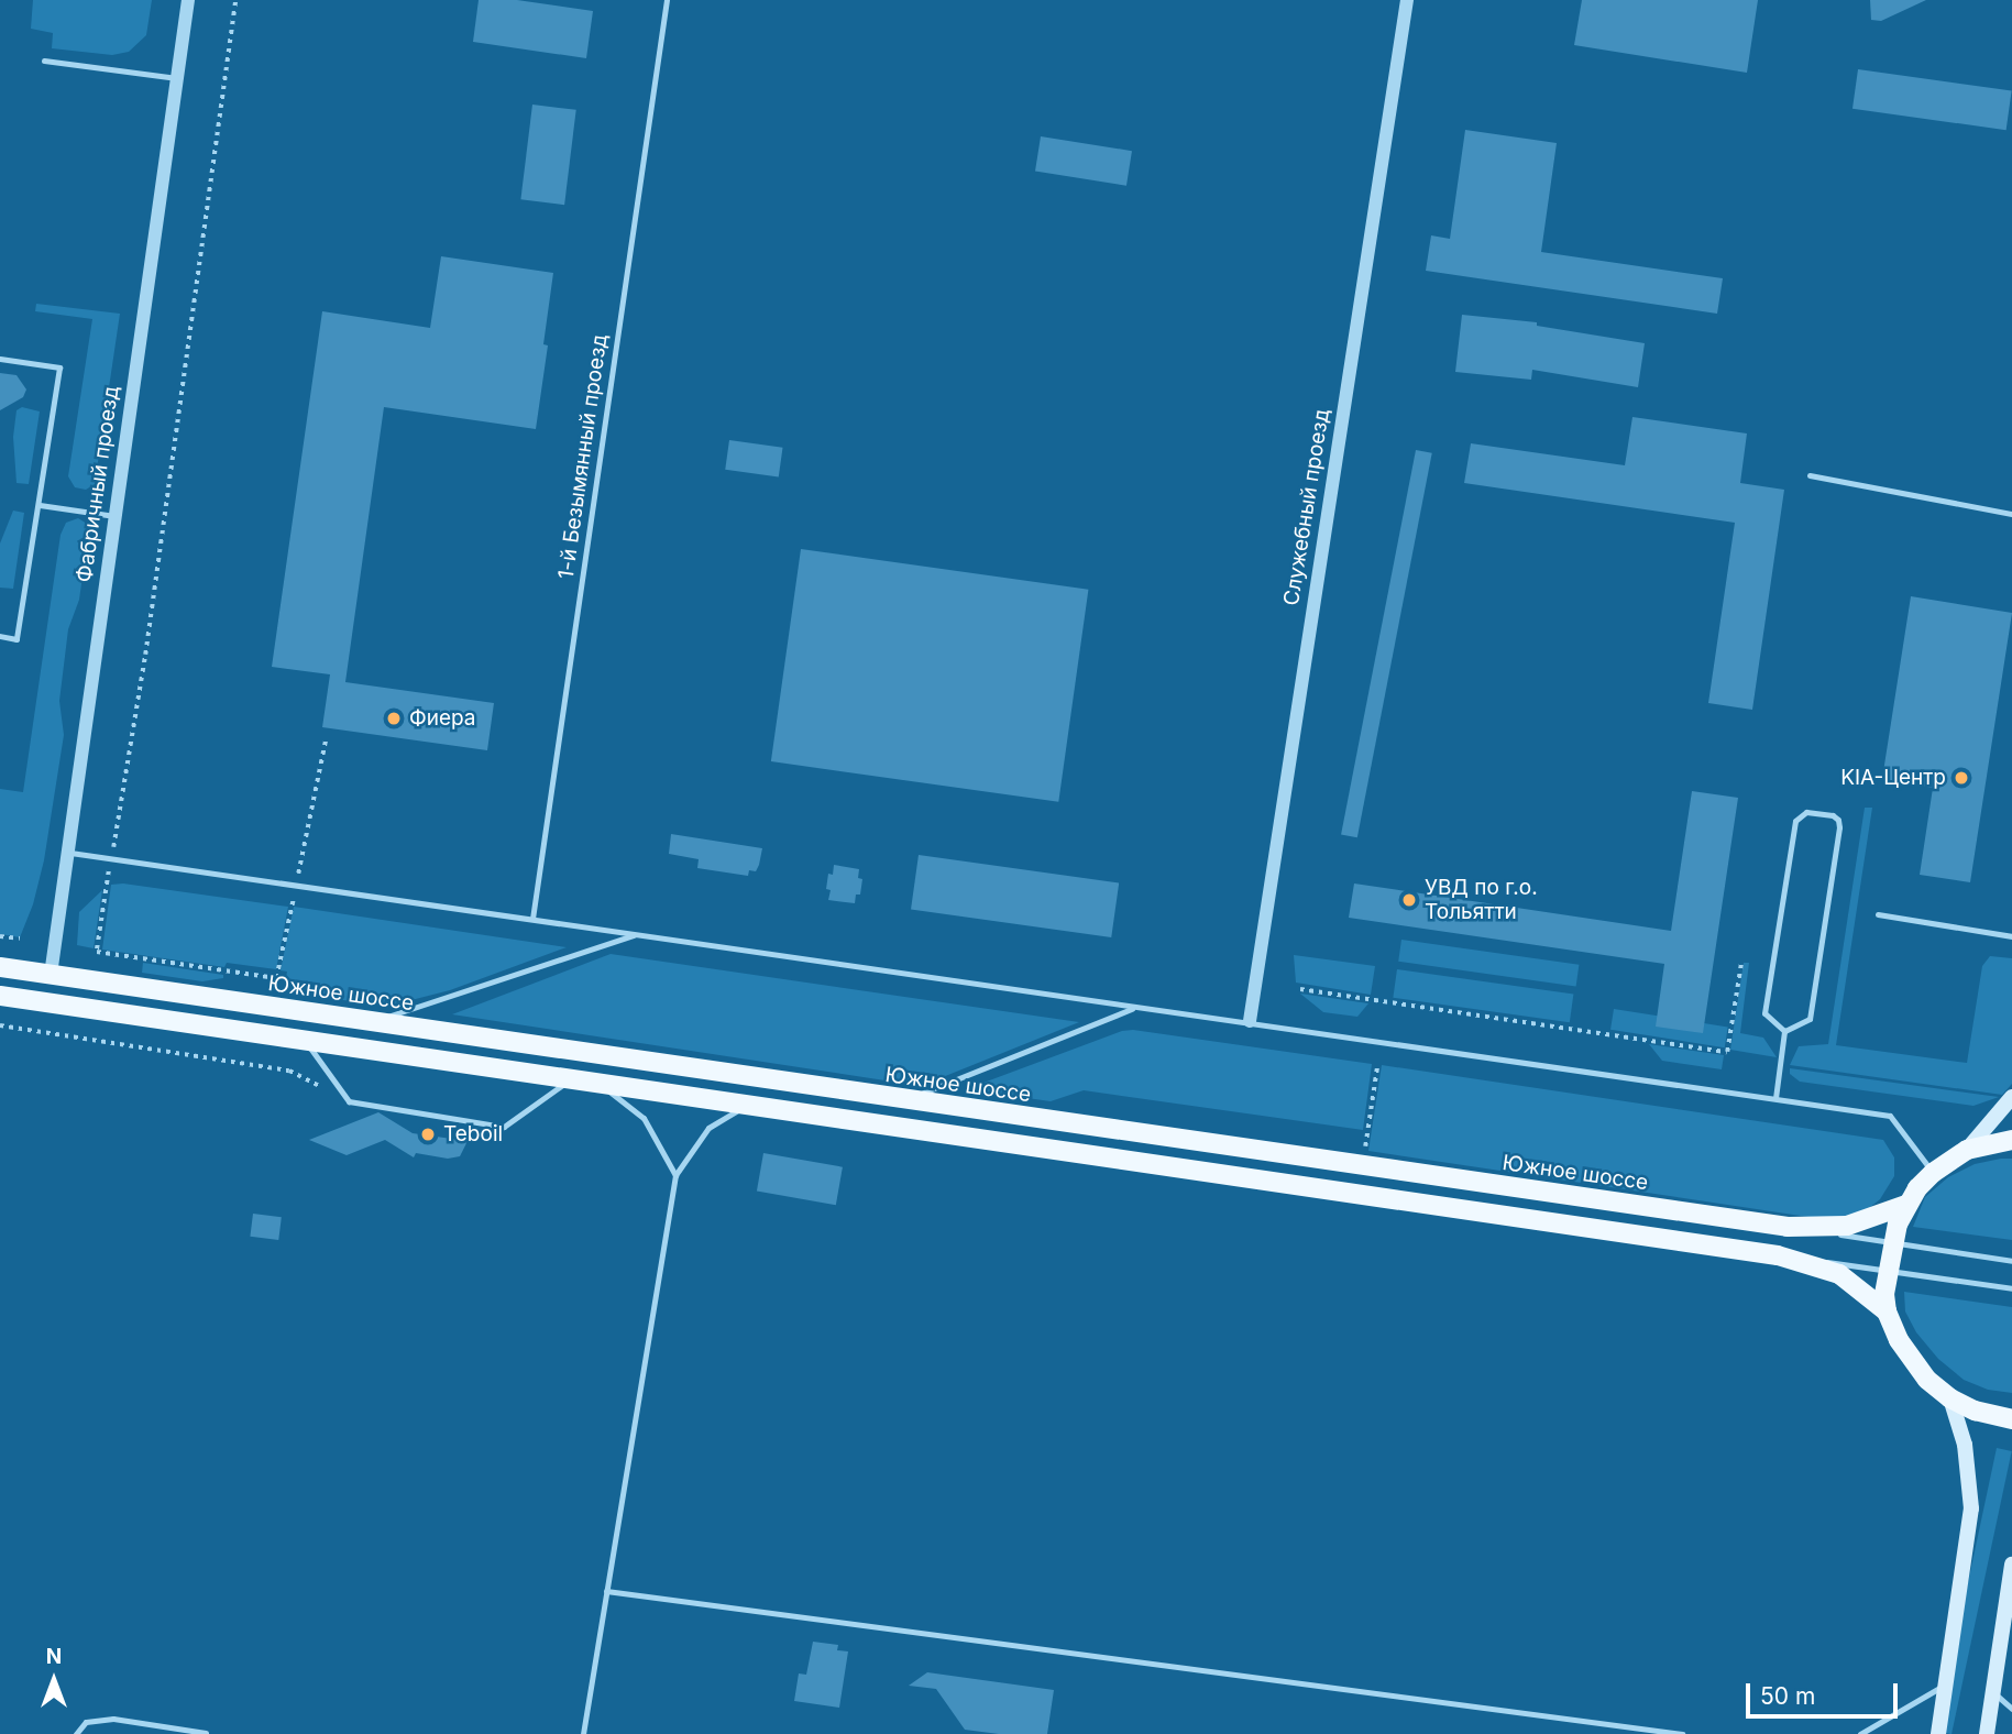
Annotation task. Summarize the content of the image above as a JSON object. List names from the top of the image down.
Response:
{
  "streets": {
    "main road": ["Южное шоссе"],
    "street": ["Фабричный проезд", "Служебный проезд"],
    "lane": ["1-й Безымянный проезд"]
  },
  "crossings": [
    ["Фабричный проезд", "Южное шоссе"]
  ],
  "places": [
    "Фиера",
    "KIA-Центр",
    "УВД по г.о. Тольятти",
    "Teboil"
  ],
  "scale_bar": "50 m",
  "north": "top"
}
